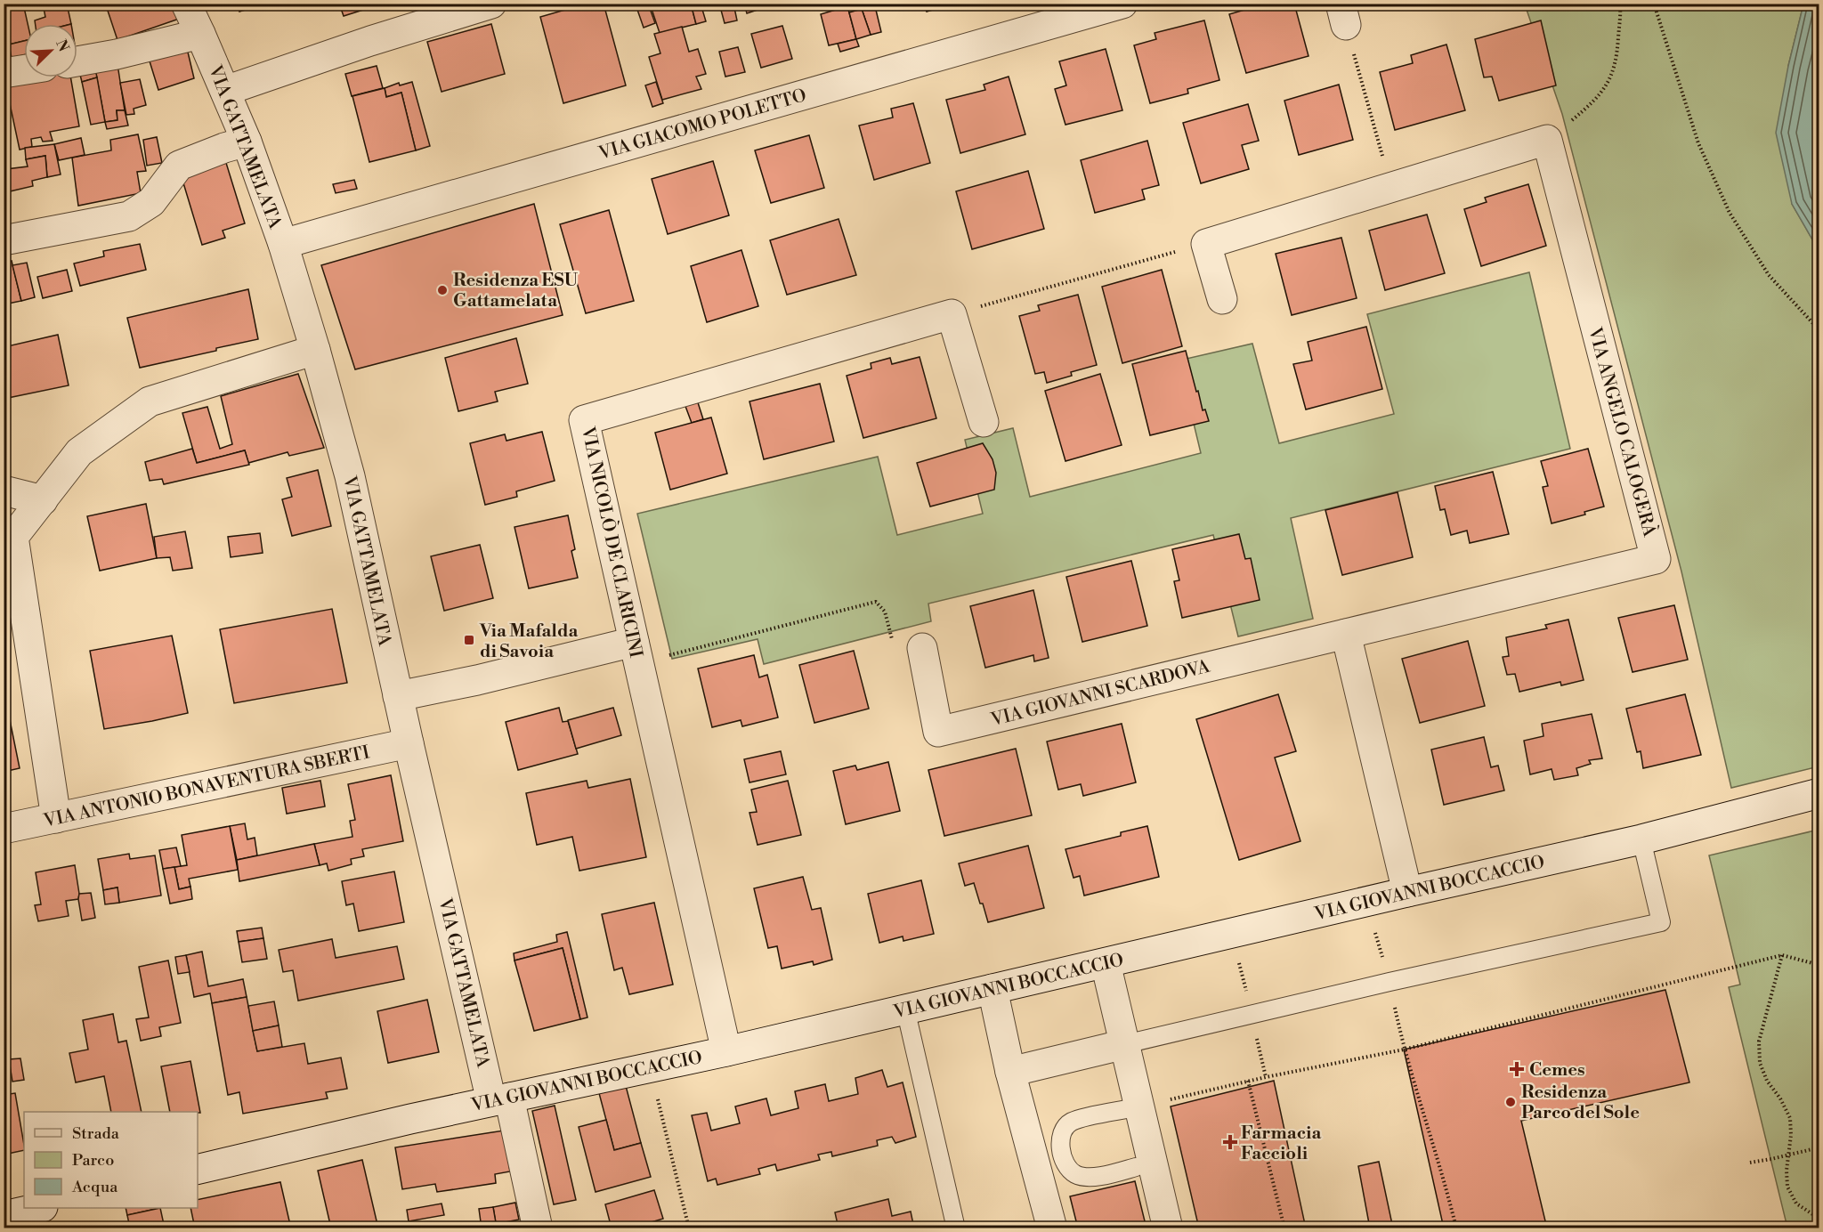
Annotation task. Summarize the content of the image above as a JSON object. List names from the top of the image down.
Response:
{
  "streets": {
    "street": [
      "VIA GIACOMO POLETTO",
      "VIA GATTAMELATA",
      "VIA ANGELO CALOGERÀ",
      "VIA NICOLÒ DE CLARICINI",
      "VIA GIOVANNI SCARDOVA",
      "VIA ANTONIO BONAVENTURA SBERTI",
      "VIA GIOVANNI BOCCACCIO"
    ]
  },
  "crossings": [
    ["VIA GIACOMO POLETTO", "VIA GATTAMELATA"],
    ["VIA GATTAMELATA", "VIA ANTONIO BONAVENTURA SBERTI"],
    ["VIA GATTAMELATA", "VIA GIOVANNI BOCCACCIO"],
    ["VIA ANGELO CALOGERÀ", "VIA GIOVANNI SCARDOVA"],
    ["VIA NICOLÒ DE CLARICINI", "VIA GIOVANNI BOCCACCIO"]
  ],
  "places": {
    "other": ["Residenza ESU Gattamelata", "Residenza Parco del Sole"],
    "transit": ["Via Mafalda di Savoia"],
    "health": ["Cemes", "Farmacia Faccioli"]
  },
  "legend": ["Strada", "Parco", "Acqua"],
  "north": "top right"
}
